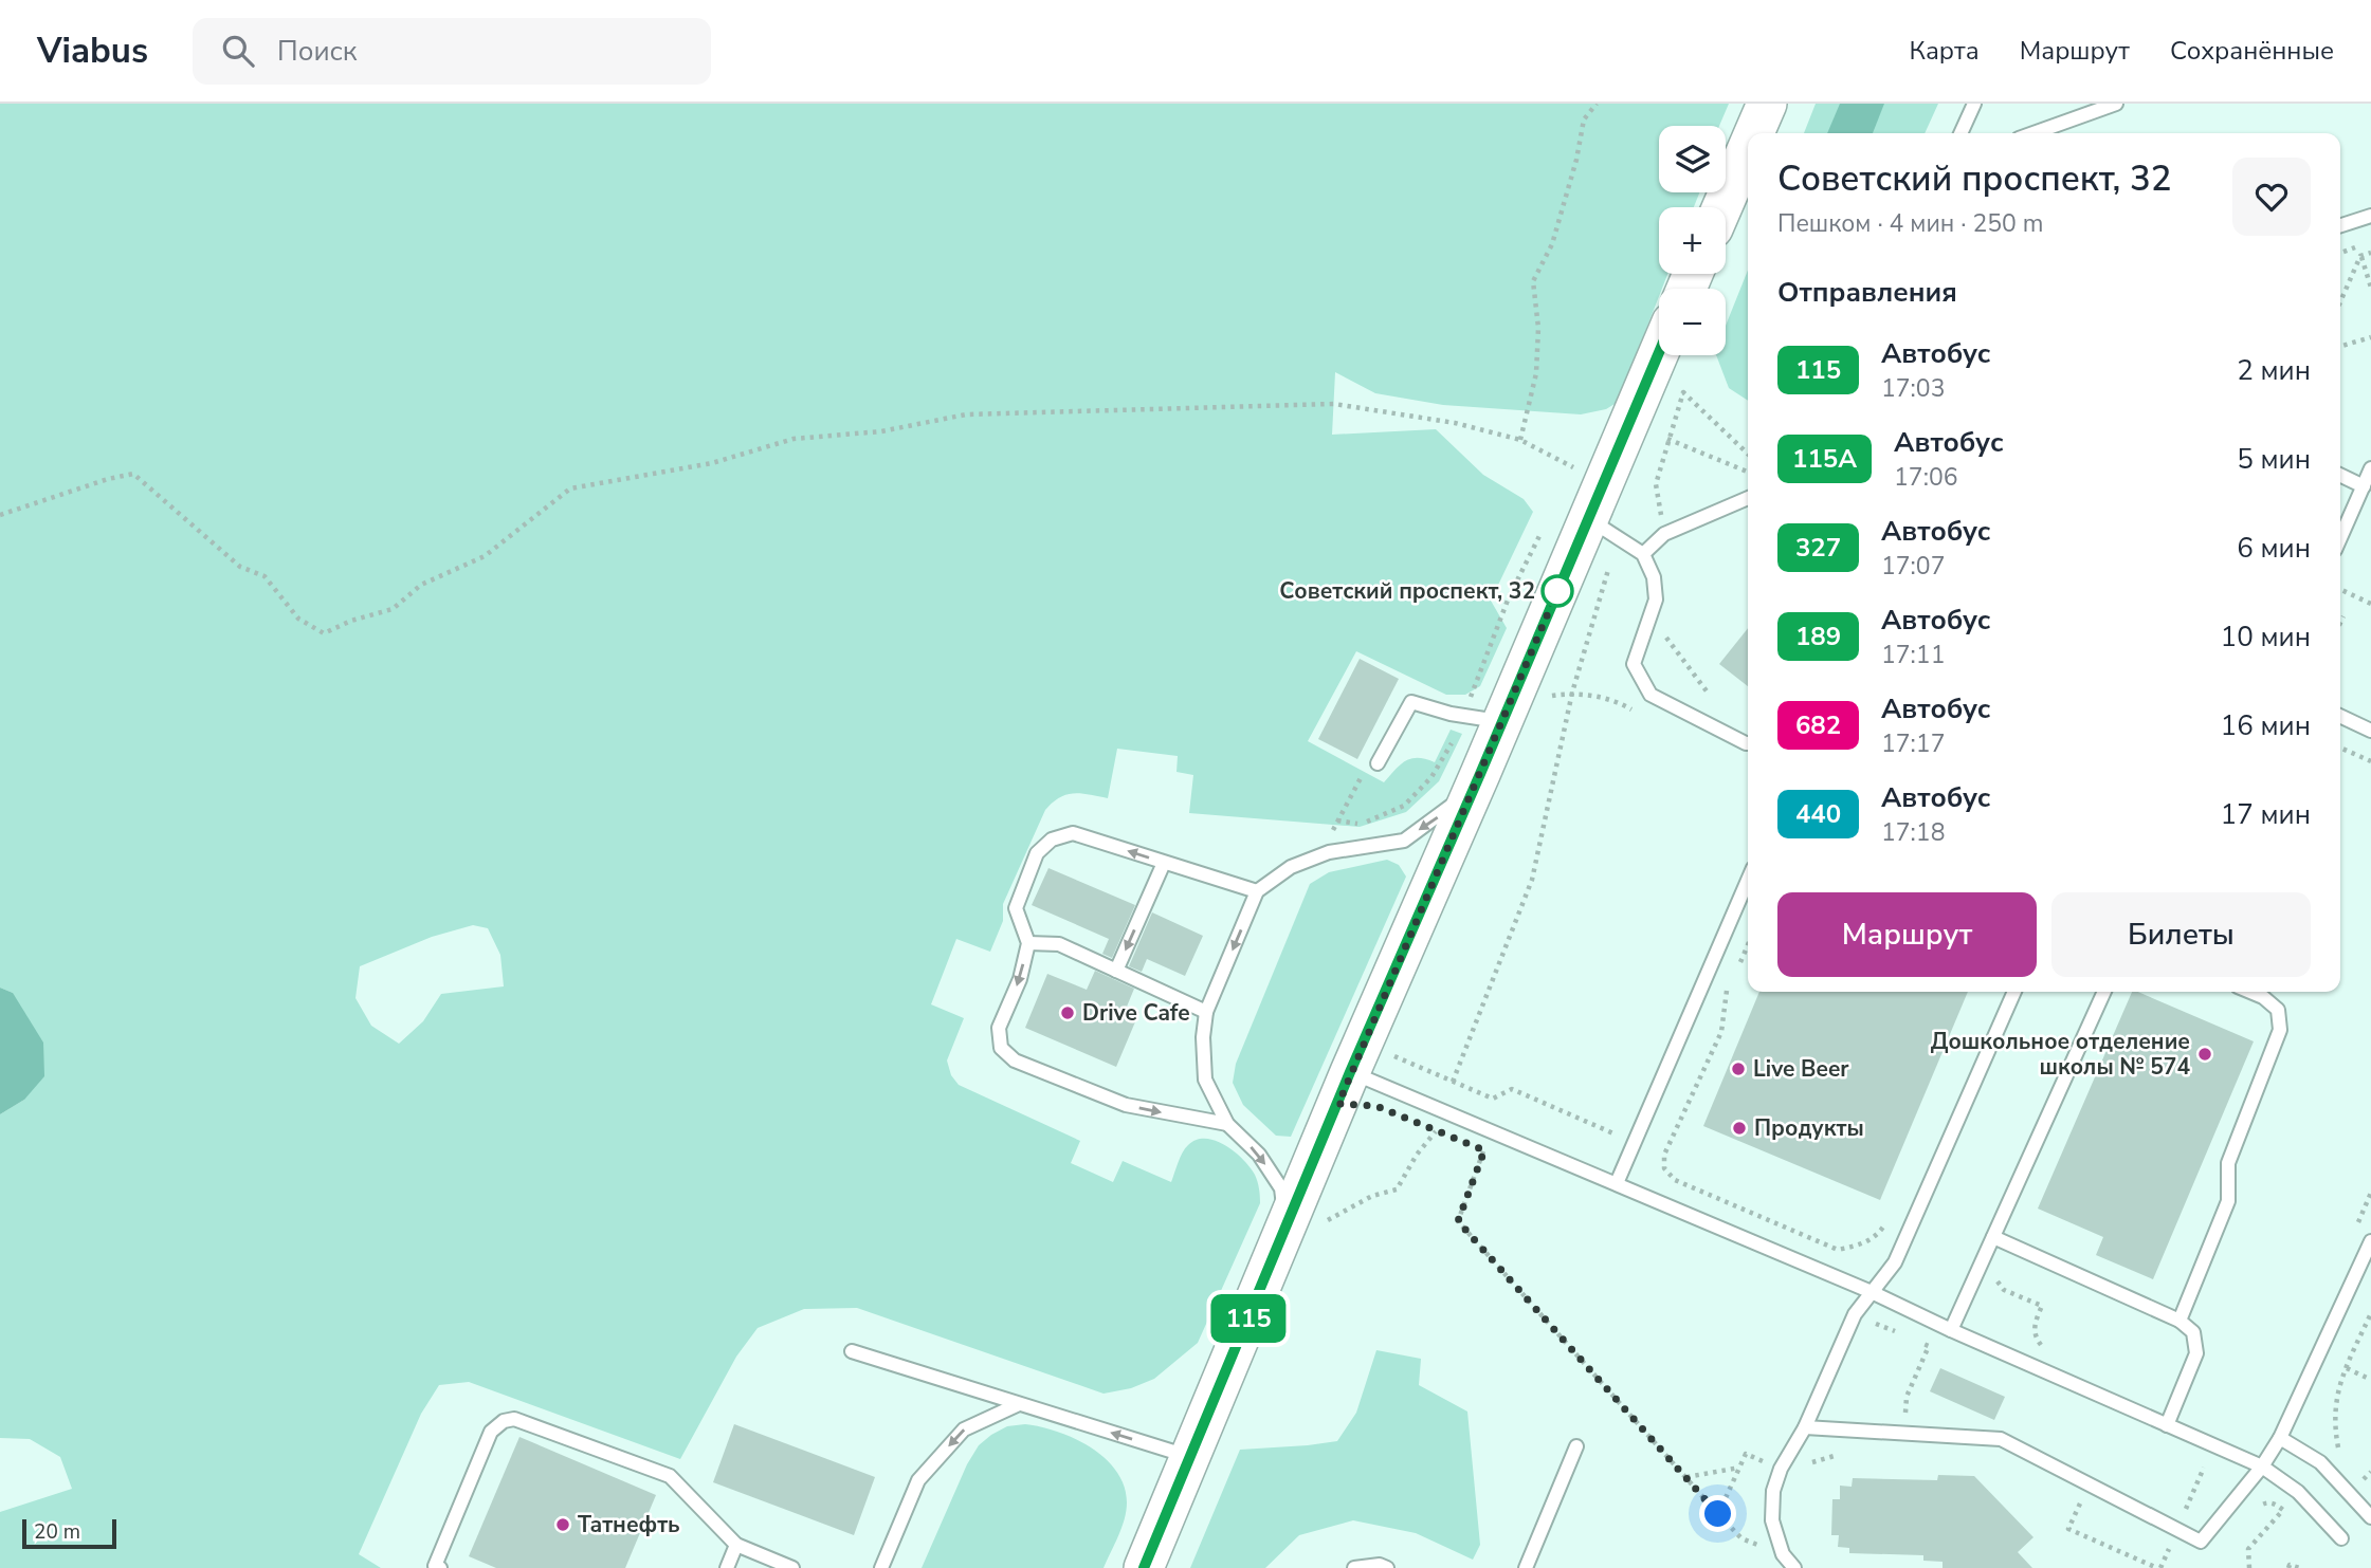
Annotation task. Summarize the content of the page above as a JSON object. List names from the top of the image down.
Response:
{
  "places": [
    "Советский проспект, 32",
    "Drive Cafe",
    "Дошкольное отделение школы № 574",
    "Live Beer",
    "Продукты",
    "Татнефть"
  ],
  "lines": ["bus line 115"],
  "scale_bar": "20 m",
  "page": {
    "header": "Viabus",
    "search": "Поиск",
    "nav": ["Карта", "Маршрут", "Сохранённые"],
    "on_map": "115",
    "map_buttons": ["+", "−"],
    "heading": [
      ["Советский проспект, 32", "Пешком · 4 мин · 250 m"],
      "Отправления"
    ],
    "list": [
      {
        "mark": "115",
        "name": "Автобус",
        "note": "17:03",
        "value": "2 мин"
      },
      {
        "mark": "115А",
        "name": "Автобус",
        "note": "17:06",
        "value": "5 мин"
      },
      {
        "mark": "327",
        "name": "Автобус",
        "note": "17:07",
        "value": "6 мин"
      },
      {
        "mark": "189",
        "name": "Автобус",
        "note": "17:11",
        "value": "10 мин"
      },
      {
        "mark": "682",
        "name": "Автобус",
        "note": "17:17",
        "value": "16 мин"
      },
      {
        "mark": "440",
        "name": "Автобус",
        "note": "17:18",
        "value": "17 мин"
      }
    ],
    "buttons": ["Маршрут", "Билеты"],
    "scale": "20 m"
  }
}
